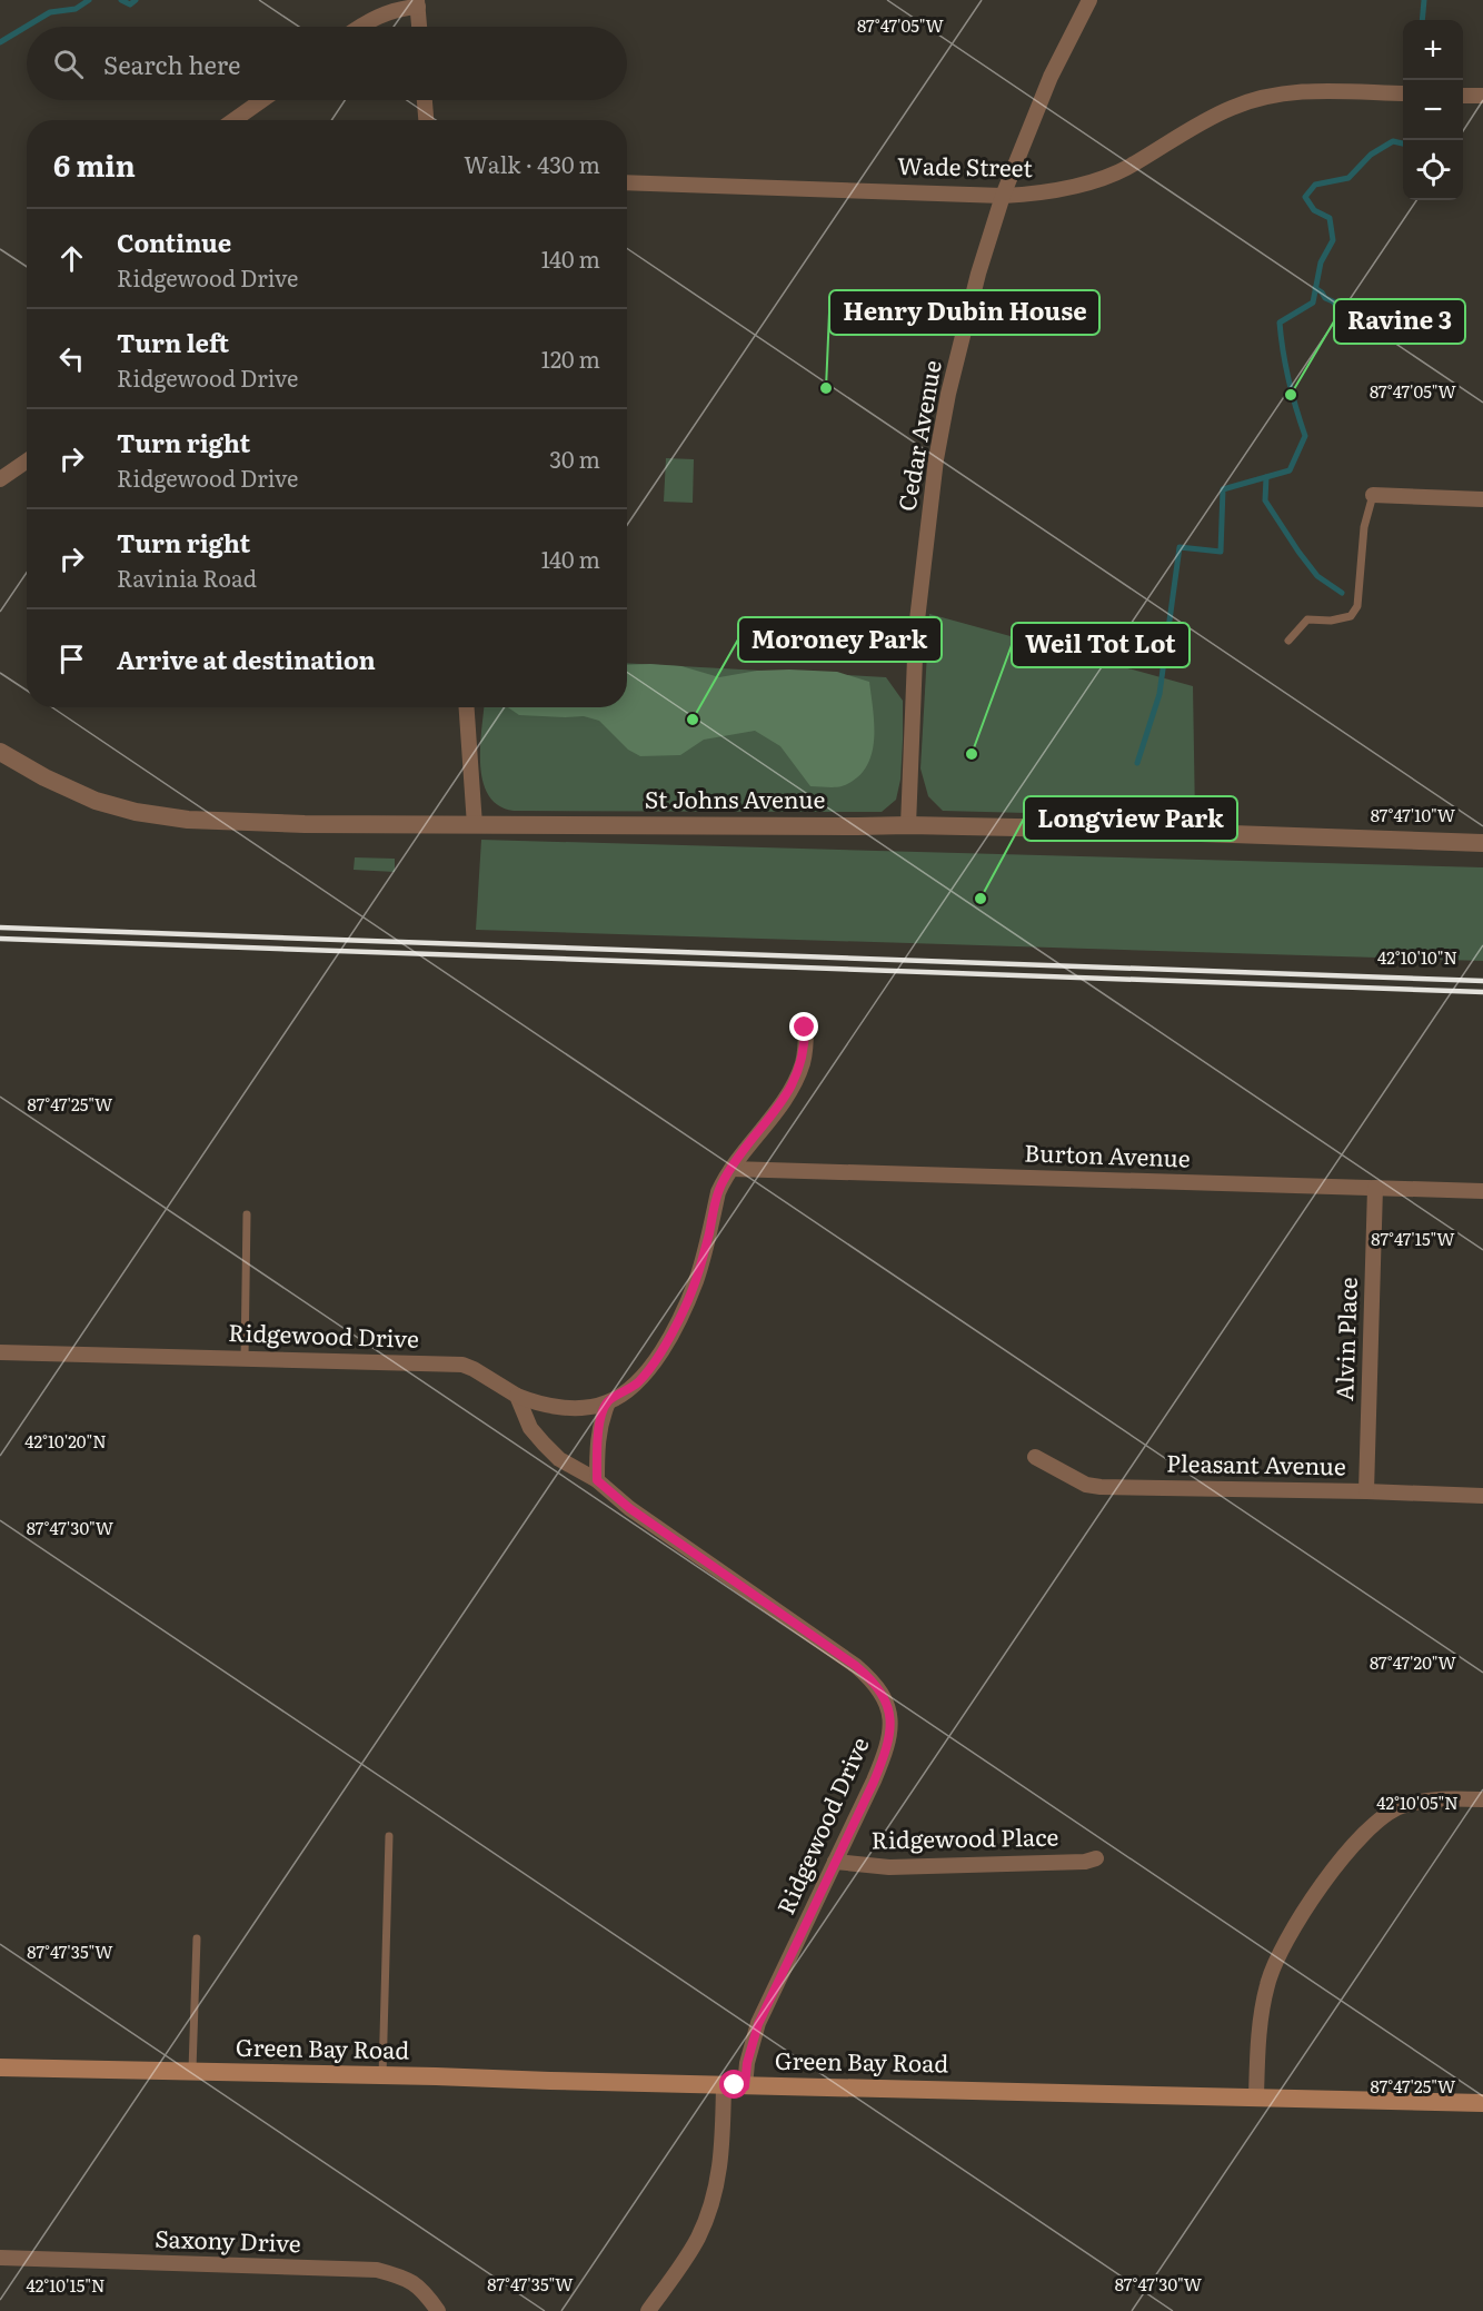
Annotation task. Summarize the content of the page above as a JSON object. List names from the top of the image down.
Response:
{
  "streets": {
    "main road": ["Green Bay Road"],
    "street": [
      "Wade Street",
      "Cedar Avenue",
      "St Johns Avenue",
      "Burton Avenue",
      "Ridgewood Drive",
      "Alvin Place",
      "Pleasant Avenue",
      "Ridgewood Place",
      "Saxony Drive"
    ]
  },
  "crossings": [
    ["Wade Street", "Cedar Avenue"],
    ["Cedar Avenue", "St Johns Avenue"],
    ["Burton Avenue", "Alvin Place"],
    ["Ridgewood Drive", "Ridgewood Place"],
    ["Ridgewood Drive", "Green Bay Road"],
    ["Alvin Place", "Pleasant Avenue"]
  ],
  "places": [
    "Henry Dubin House",
    "Ravine 3",
    "Moroney Park",
    "Weil Tot Lot",
    "Longview Park"
  ],
  "page": {
    "map_buttons": ["+", "−"],
    "search": "Search here",
    "heading": ["6 min", "Walk · 430 m"],
    "list": [
      ["Continue", "Ridgewood Drive", "140 m"],
      ["Turn left", "Ridgewood Drive", "120 m"],
      ["Turn right", "Ridgewood Drive", "30 m"],
      ["Turn right", "Ravinia Road", "140 m"],
      "Arrive at destination"
    ]
  },
  "coordinates": [
    "87°47'05\"W",
    "87°47'10\"W",
    "42°10'10\"N",
    "87°47'25\"W",
    "87°47'15\"W",
    "42°10'20\"N",
    "87°47'30\"W",
    "87°47'20\"W",
    "42°10'05\"N",
    "87°47'35\"W",
    "42°10'15\"N"
  ]
}
